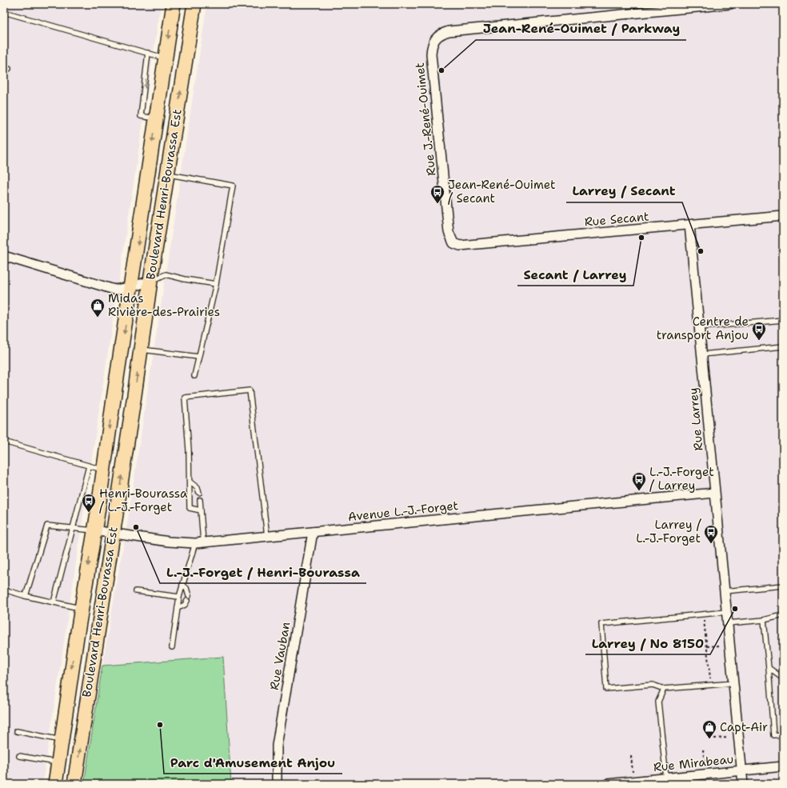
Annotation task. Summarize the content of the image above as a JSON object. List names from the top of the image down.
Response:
{
  "streets": {
    "main road": ["Boulevard Henri-Bourassa Est"],
    "street": [
      "Rue J.-René-Ouimet",
      "Rue Secant",
      "Rue Larrey",
      "Avenue L.-J.-Forget",
      "Rue Vauban",
      "Rue Mirabeau"
    ]
  },
  "crossings": [
    ["Rue J.-René-Ouimet", "Rue Secant"],
    ["Boulevard Henri-Bourassa Est", "Avenue L.-J.-Forget"],
    ["Rue Secant", "Rue Larrey"],
    ["Rue Larrey", "Avenue L.-J.-Forget"],
    ["Rue Larrey", "Rue Mirabeau"],
    ["Avenue L.-J.-Forget", "Rue Vauban"]
  ],
  "places": {
    "other": [
      "Jean-René-Ouimet / Parkway",
      "Secant / Larrey",
      "Larrey / Secant",
      "L.-J.-Forget / Henri-Bourassa",
      "Larrey / No 8150",
      "Parc d'Amusement Anjou"
    ],
    "bus stop": [
      "Jean-René-Ouimet / Secant",
      "Centre de transport Anjou",
      "L.-J.-Forget / Larrey",
      "Henri-Bourassa / L.-J.-Forget",
      "Larrey / L.-J.-Forget"
    ],
    "shop": ["Midas Rivière-des-Prairies", "Capt-Air"]
  }
}
